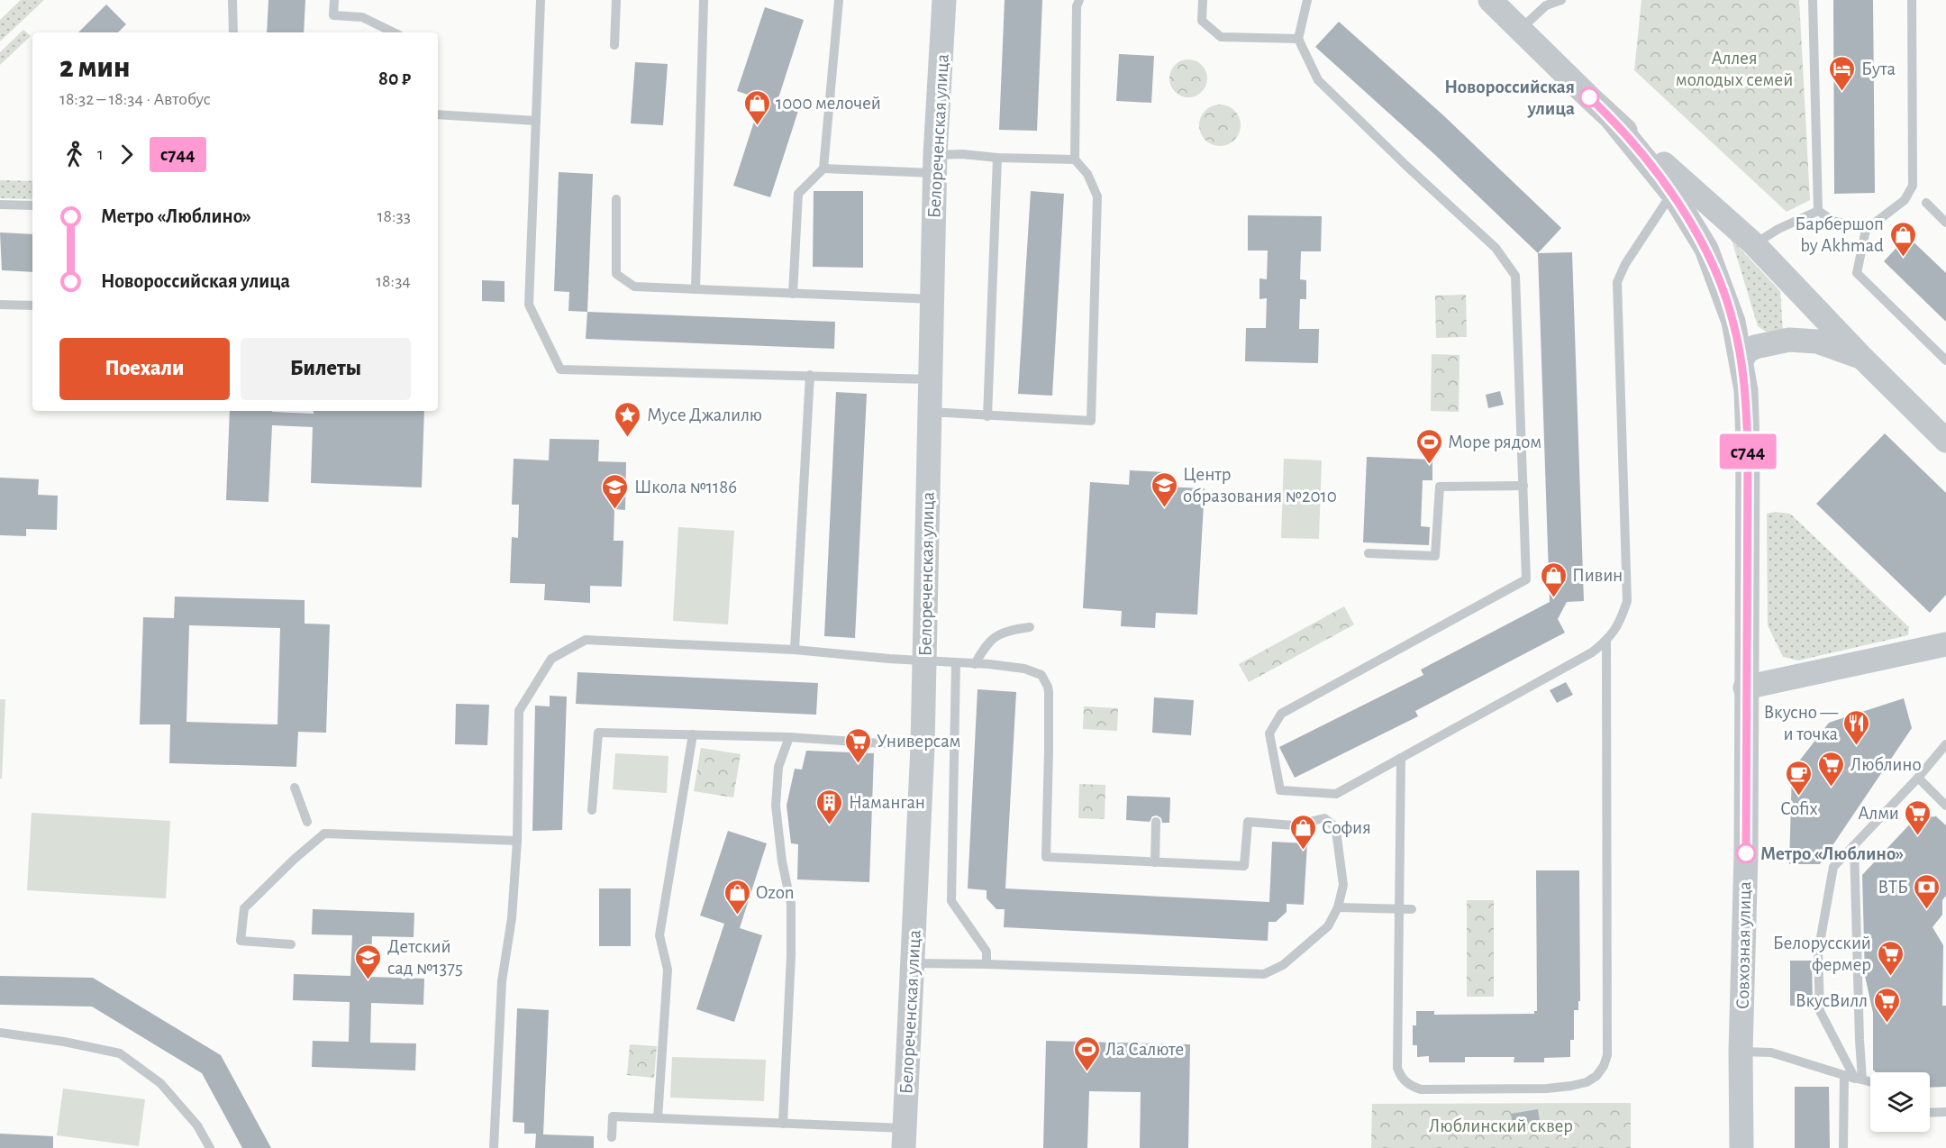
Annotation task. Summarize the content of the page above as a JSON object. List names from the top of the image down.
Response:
{
  "streets": {
    "street": ["Белореченская улица", "Совхозная улица"]
  },
  "parks": ["Аллея молодых семей", "Люблинский сквер"],
  "places": {
    "hotel": ["Бута"],
    "other": ["Новороссийская улица", "Метро «Люблино»"],
    "shop": [
      "1000 мелочей",
      "Барбершоп by Akhmad",
      "Пивин",
      "София",
      "Ozon"
    ],
    "place": ["Мусе Джалилю"],
    "sports": ["Море рядом", "Ла Салюте"],
    "school or university": ["Центр образования №2010", "Школа №1186", "Детский сад №1375"],
    "restaurant": ["Вкусно — и точка"],
    "supermarket": [
      "Универсам",
      "Люблино",
      "Алми",
      "Белорусский фермер",
      "ВкусВилл"
    ],
    "cafe": ["Cofix"],
    "building": ["Наманган"],
    "bank": ["ВТБ"]
  },
  "lines": ["bus line с744"],
  "page": {
    "on_map": "с744",
    "heading": ["2 мин", "18:32 – 18:34 · Автобус", "80 ₽"],
    "legs": ["1", "с744"],
    "list": [
      {
        "name": "Метро «Люблино»",
        "value": "18:33"
      },
      {
        "name": "Новороссийская улица",
        "value": "18:34"
      }
    ],
    "buttons": ["Поехали", "Билеты"]
  }
}
